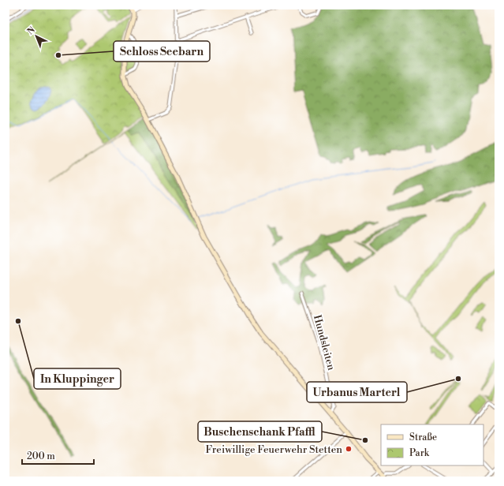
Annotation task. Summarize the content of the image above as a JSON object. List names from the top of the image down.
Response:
{
  "streets": {
    "street": ["Hundsleiten"]
  },
  "places": [
    "Schloss Seebarn",
    "In Kluppinger",
    "Urbanus Marterl",
    "Buschenschank Pfaffl",
    "Freiwillige Feuerwehr Stetten"
  ],
  "legend": ["Straße", "Park"],
  "scale_bar": "200 m",
  "north": "top left"
}
